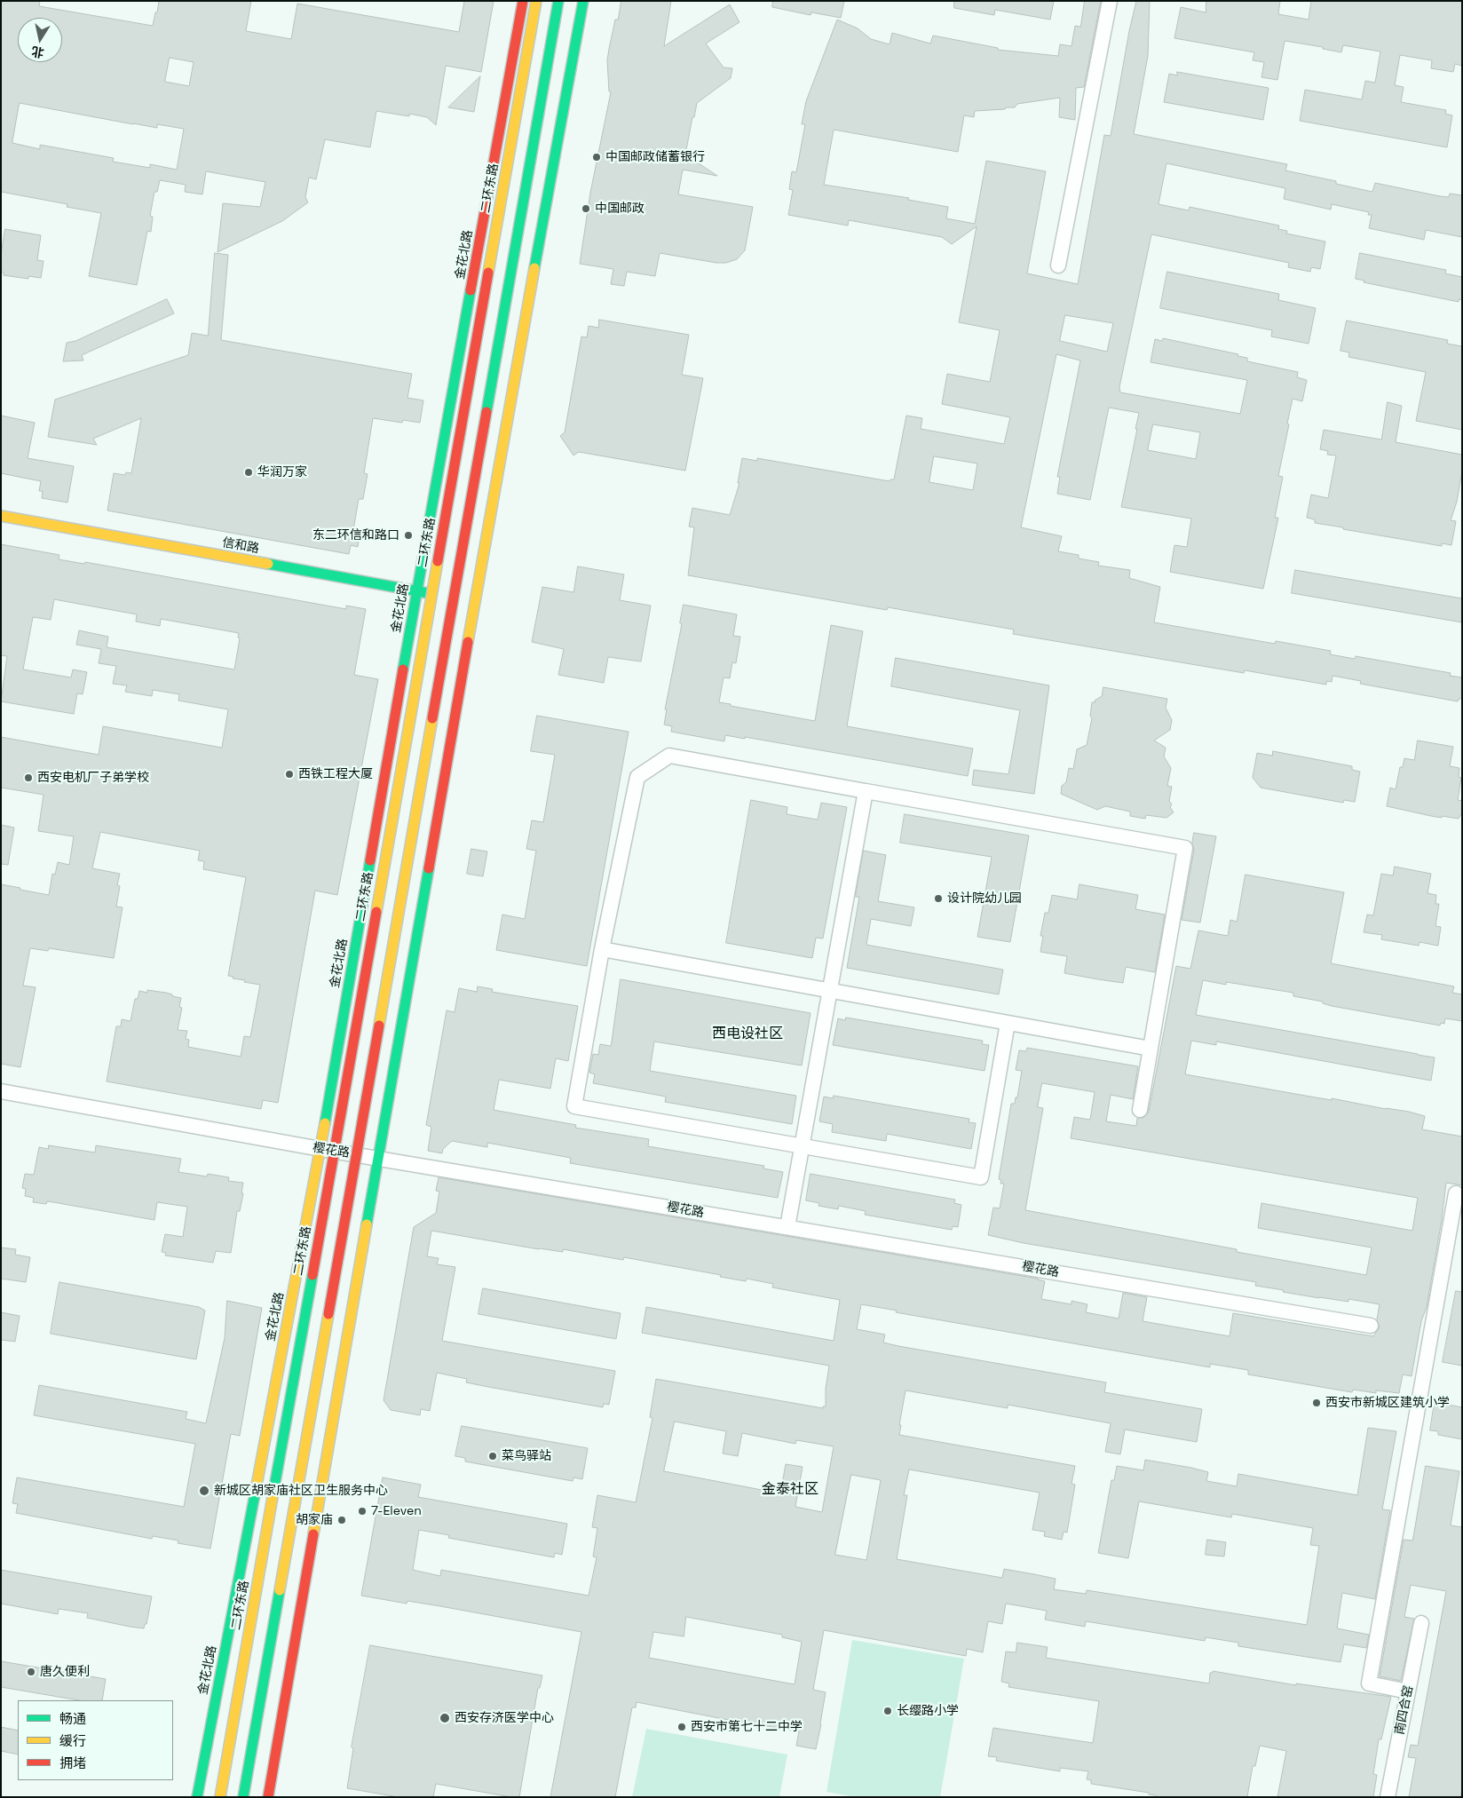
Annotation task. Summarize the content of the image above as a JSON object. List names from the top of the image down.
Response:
{
  "streets": {
    "main road": ["二环东路", "金花北路", "信和路"],
    "street": ["樱花路", "南四合窑"]
  },
  "crossings": [
    ["金花北路", "信和路"],
    ["金花北路", "樱花路"]
  ],
  "districts": ["西电设社区", "金泰社区"],
  "places": [
    "中国邮政储蓄银行",
    "中国邮政",
    "华润万家",
    "东二环信和路口",
    "西铁工程大厦",
    "西安电机厂子弟学校",
    "设计院幼儿园",
    "西安市新城区建筑小学",
    "菜鸟驿站",
    "新城区胡家庙社区卫生服务中心",
    "7-Eleven",
    "胡家庙",
    "唐久便利",
    "长缨路小学",
    "西安存济医学中心",
    "西安市第七十二中学"
  ],
  "legend": ["畅通", "缓行", "拥堵"],
  "north": "bottom"
}
